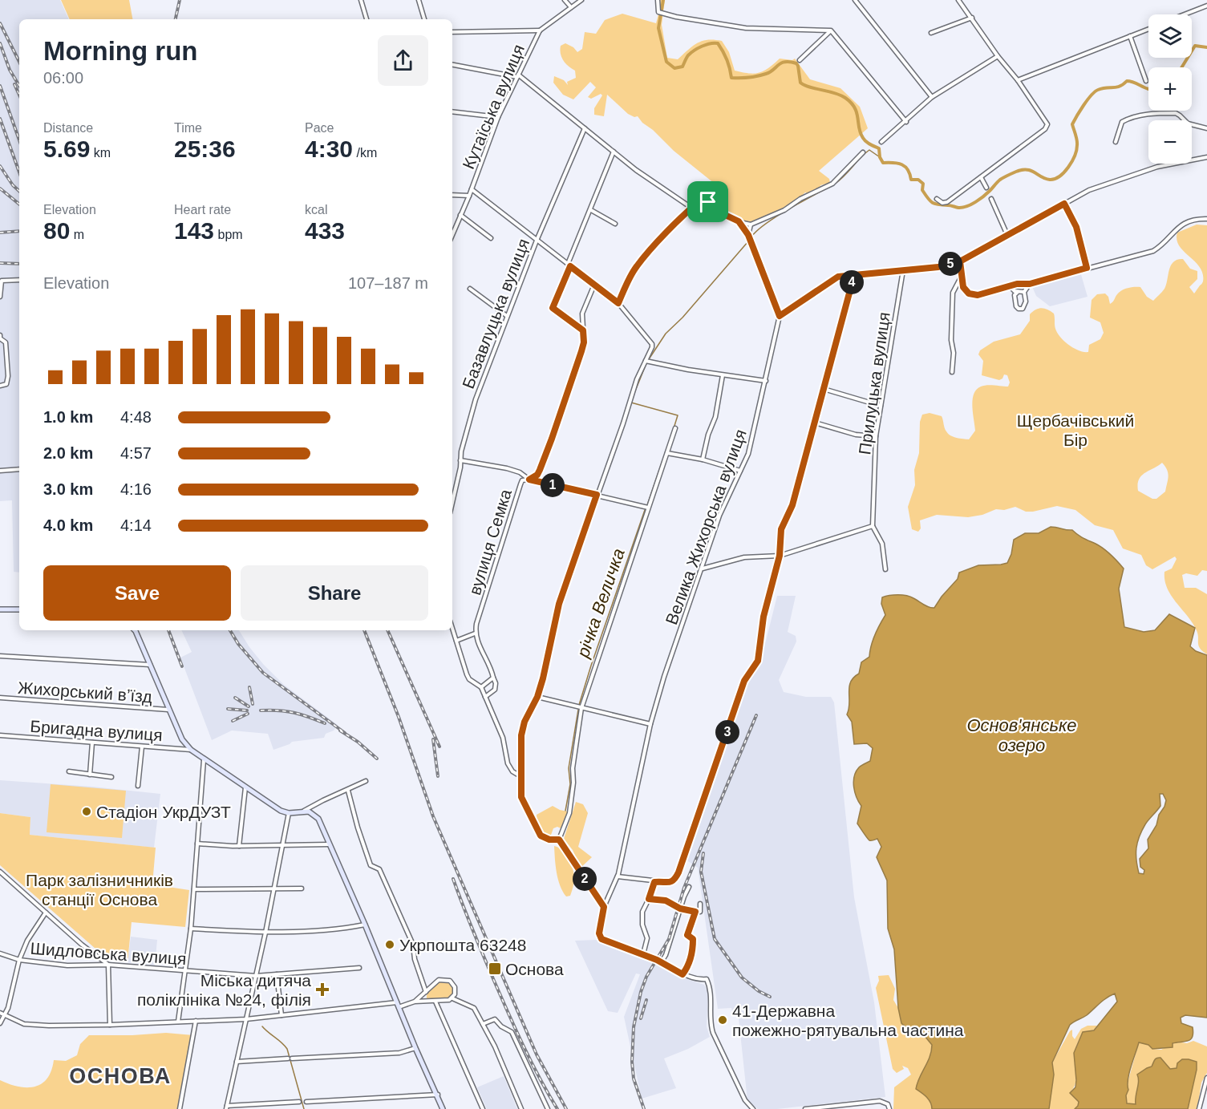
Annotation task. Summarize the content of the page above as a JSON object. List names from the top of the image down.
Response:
{
  "streets": {
    "street": [
      "Кутаїська вулиця",
      "Базавлуцька вулиця",
      "Прилуцька вулиця",
      "Велика Жихорська вулиця",
      "вулиця Семка",
      "Жихорський в’їзд",
      "Бригадна вулиця",
      "Шидловська вулиця"
    ]
  },
  "districts": ["ОСНОВА"],
  "water": ["річка Величка", "Основ'янське озеро"],
  "parks": ["Щербачівський Бір", "Парк залізничників станції Основа"],
  "places": {
    "other": ["Стадіон УкрДУЗТ", "Укрпошта 63248", "41-Державна пожежно-рятувальна частина"],
    "transit": ["Основа"],
    "health": ["Міська дитяча поліклініка №24, філія"]
  },
  "page": {
    "map_buttons": ["+", "−"],
    "heading": ["Morning run", "06:00"],
    "stats": [
      ["Distance", "5.69 km"],
      ["Time", "25:36"],
      ["Pace", "4:30 /km"],
      ["Elevation", "80 m"],
      ["Heart rate", "143 bpm"],
      ["kcal", "433"]
    ],
    "pins": [
      "5",
      "4",
      "1",
      "3",
      "2"
    ],
    "chart": ["Elevation", "107–187 m"],
    "list": [
      {
        "name": "1.0 km",
        "note": "4:48"
      },
      {
        "name": "2.0 km",
        "note": "4:57"
      },
      {
        "name": "3.0 km",
        "note": "4:16"
      },
      {
        "name": "4.0 km",
        "note": "4:14"
      }
    ],
    "buttons": ["Save", "Share"]
  }
}
